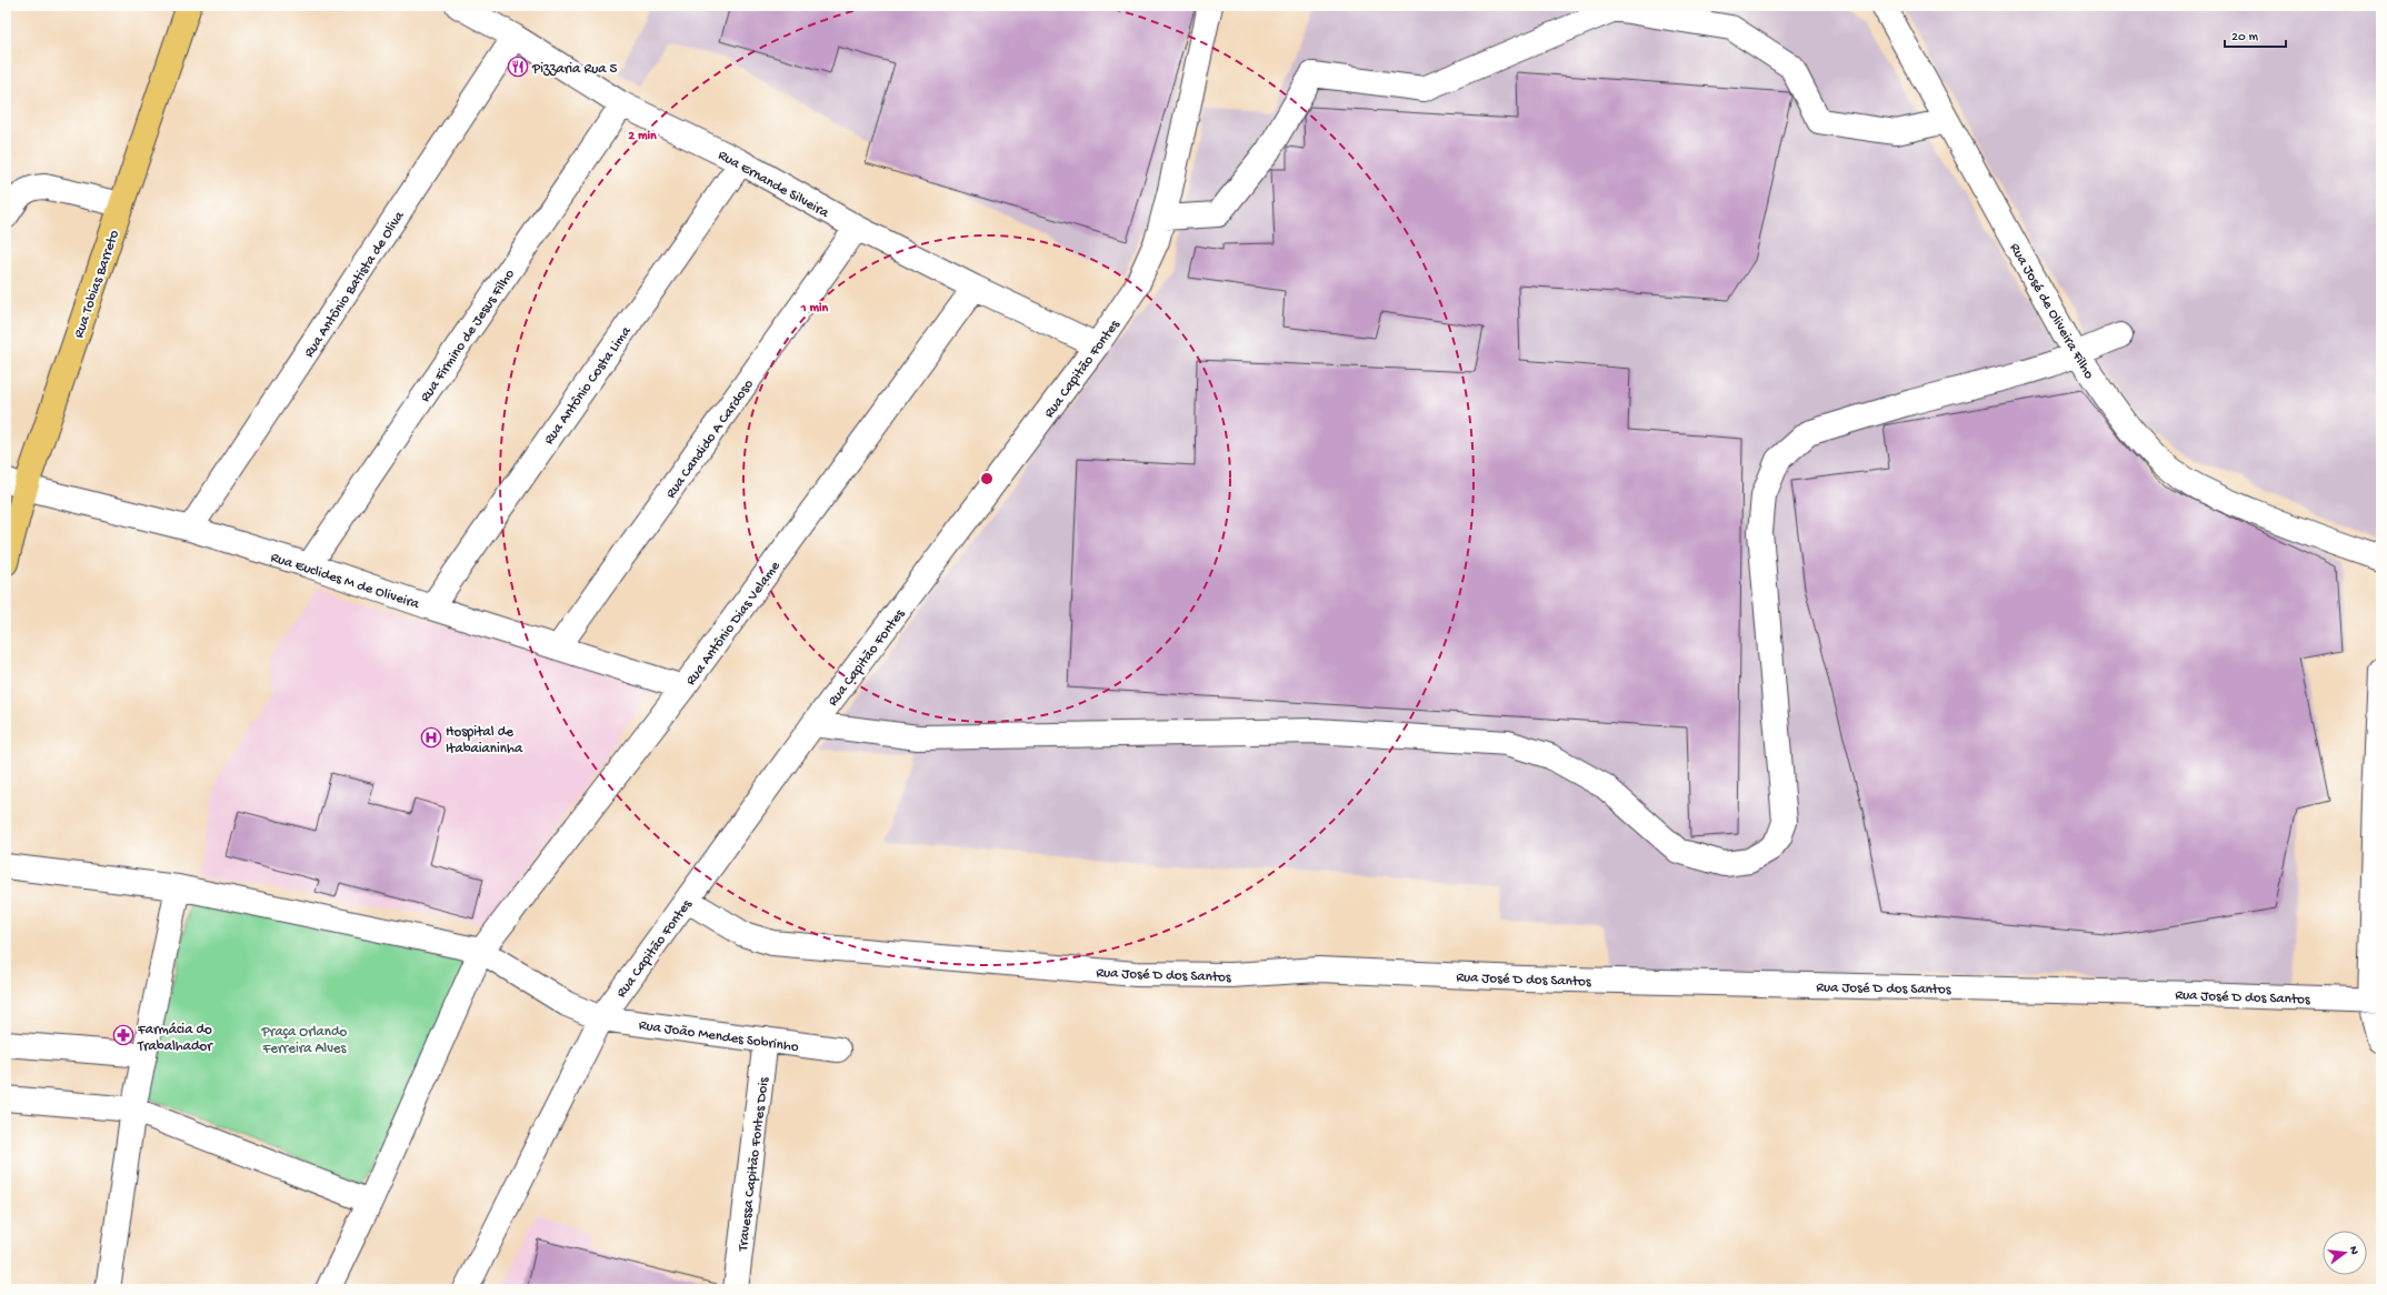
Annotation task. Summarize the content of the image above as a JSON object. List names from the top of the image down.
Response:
{
  "streets": {
    "main road": ["Rua Tobias Barreto"],
    "street": [
      "Rua Ernande Silveira",
      "Rua Antônio Batista de Oliva",
      "Rua José de Oliveira Filho",
      "Rua Firmino de Jesus Filho",
      "Rua Capitão Fontes",
      "Rua Antônio Costa Lima",
      "Rua Candido A Cardoso",
      "Rua Euclides M de Oliveira",
      "Rua Antônio Dias Velame",
      "Rua José D dos Santos",
      "Rua João Mendes Sobrinho",
      "Travessa Capitão Fontes Dois"
    ]
  },
  "crossings": [
    ["Rua Ernande Silveira", "Rua Antônio Batista de Oliva"],
    ["Rua Ernande Silveira", "Rua Firmino de Jesus Filho"],
    ["Rua Ernande Silveira", "Rua Capitão Fontes"],
    ["Rua Ernande Silveira", "Rua Antônio Costa Lima"],
    ["Rua Ernande Silveira", "Rua Candido A Cardoso"],
    ["Rua Ernande Silveira", "Rua Antônio Dias Velame"],
    ["Rua Tobias Barreto", "Rua Euclides M de Oliveira"],
    ["Rua Antônio Batista de Oliva", "Rua Euclides M de Oliveira"],
    ["Rua Firmino de Jesus Filho", "Rua Euclides M de Oliveira"],
    ["Rua Capitão Fontes", "Rua José D dos Santos"],
    ["Rua Capitão Fontes", "Rua João Mendes Sobrinho"],
    ["Rua Antônio Costa Lima", "Rua Euclides M de Oliveira"],
    ["Rua Candido A Cardoso", "Rua Euclides M de Oliveira"],
    ["Rua Euclides M de Oliveira", "Rua Antônio Dias Velame"],
    ["Rua Antônio Dias Velame", "Rua João Mendes Sobrinho"],
    ["Rua João Mendes Sobrinho", "Travessa Capitão Fontes Dois"]
  ],
  "parks": ["Praça Orlando Ferreira Alves"],
  "places": {
    "restaurant": ["Pizzaria Rua 5"],
    "hospital": ["Hospital de Itabaianinha"],
    "pharmacy": ["Farmácia do Trabalhador"]
  },
  "scale_bar": "20 m",
  "north": "right",
  "rings": ["2 min", "1 min"]
}
